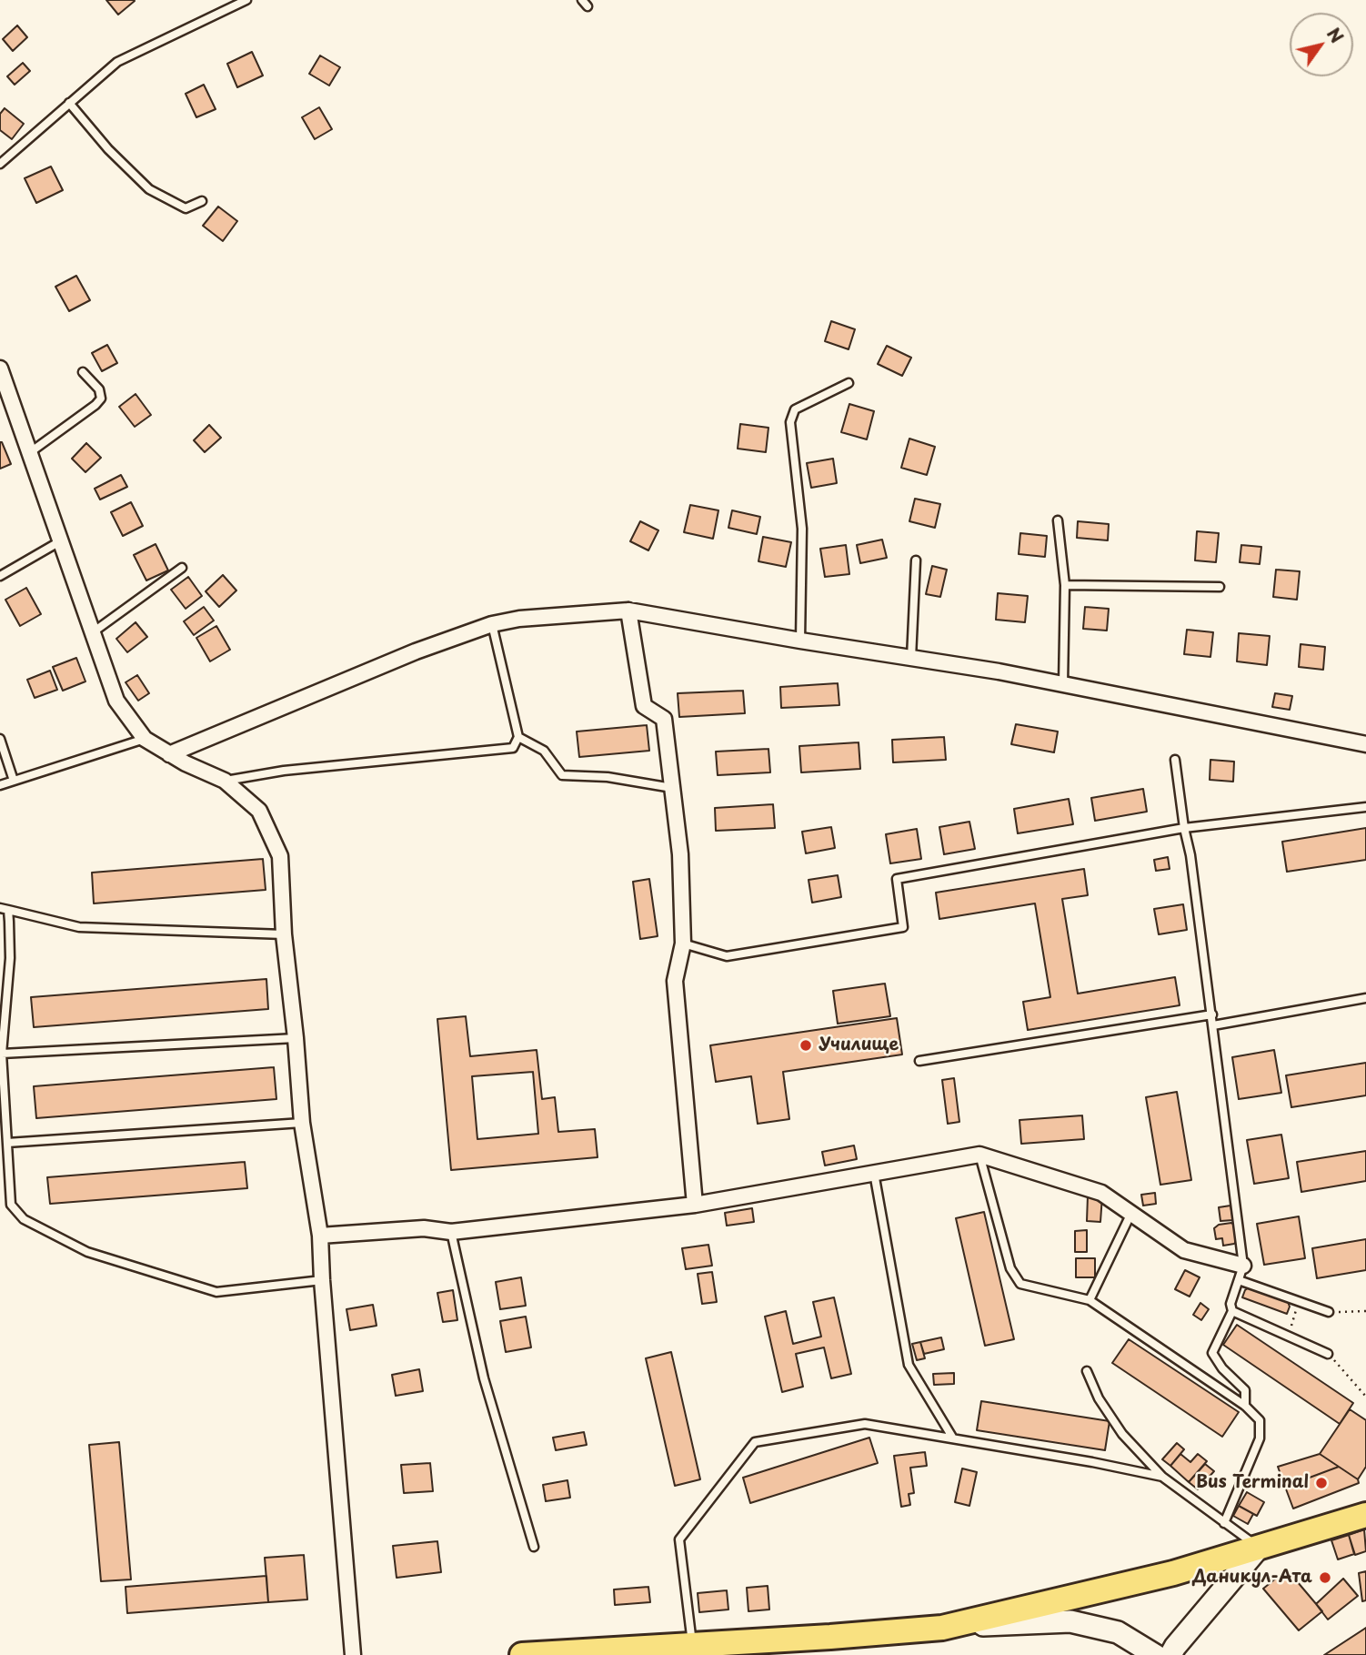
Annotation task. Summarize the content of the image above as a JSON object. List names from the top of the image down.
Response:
{
  "places": ["Училище", "Bus Terminal", "Даникул-Ата"],
  "north": "top right"
}
